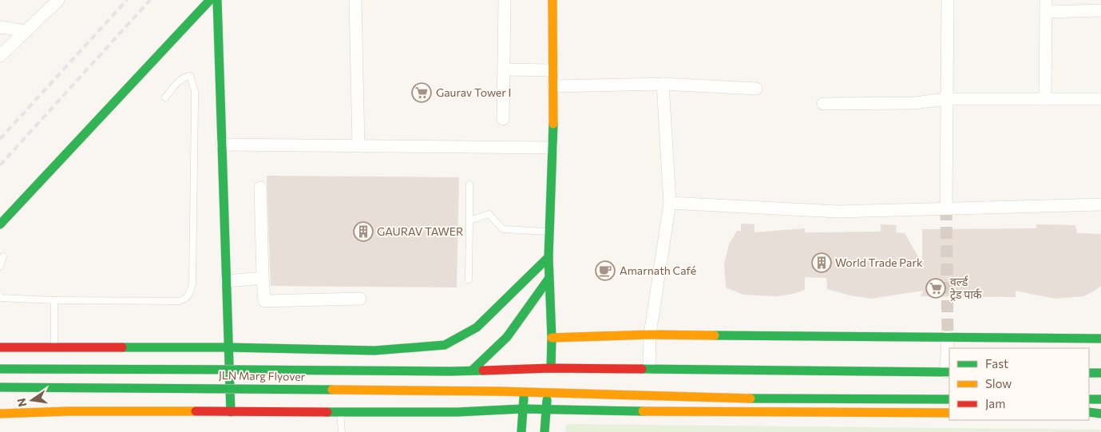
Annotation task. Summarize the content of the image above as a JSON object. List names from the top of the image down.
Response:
{
  "streets": {
    "street": ["JLN Marg Flyover"]
  },
  "places": {
    "supermarket": ["Gaurav Tower I", "वर्ल्ड ट्रेड पार्क"],
    "building": ["GAURAV TAWER", "World Trade Park"],
    "cafe": ["Amarnath Café"]
  },
  "legend": ["Fast", "Slow", "Jam"],
  "north": "left"
}
